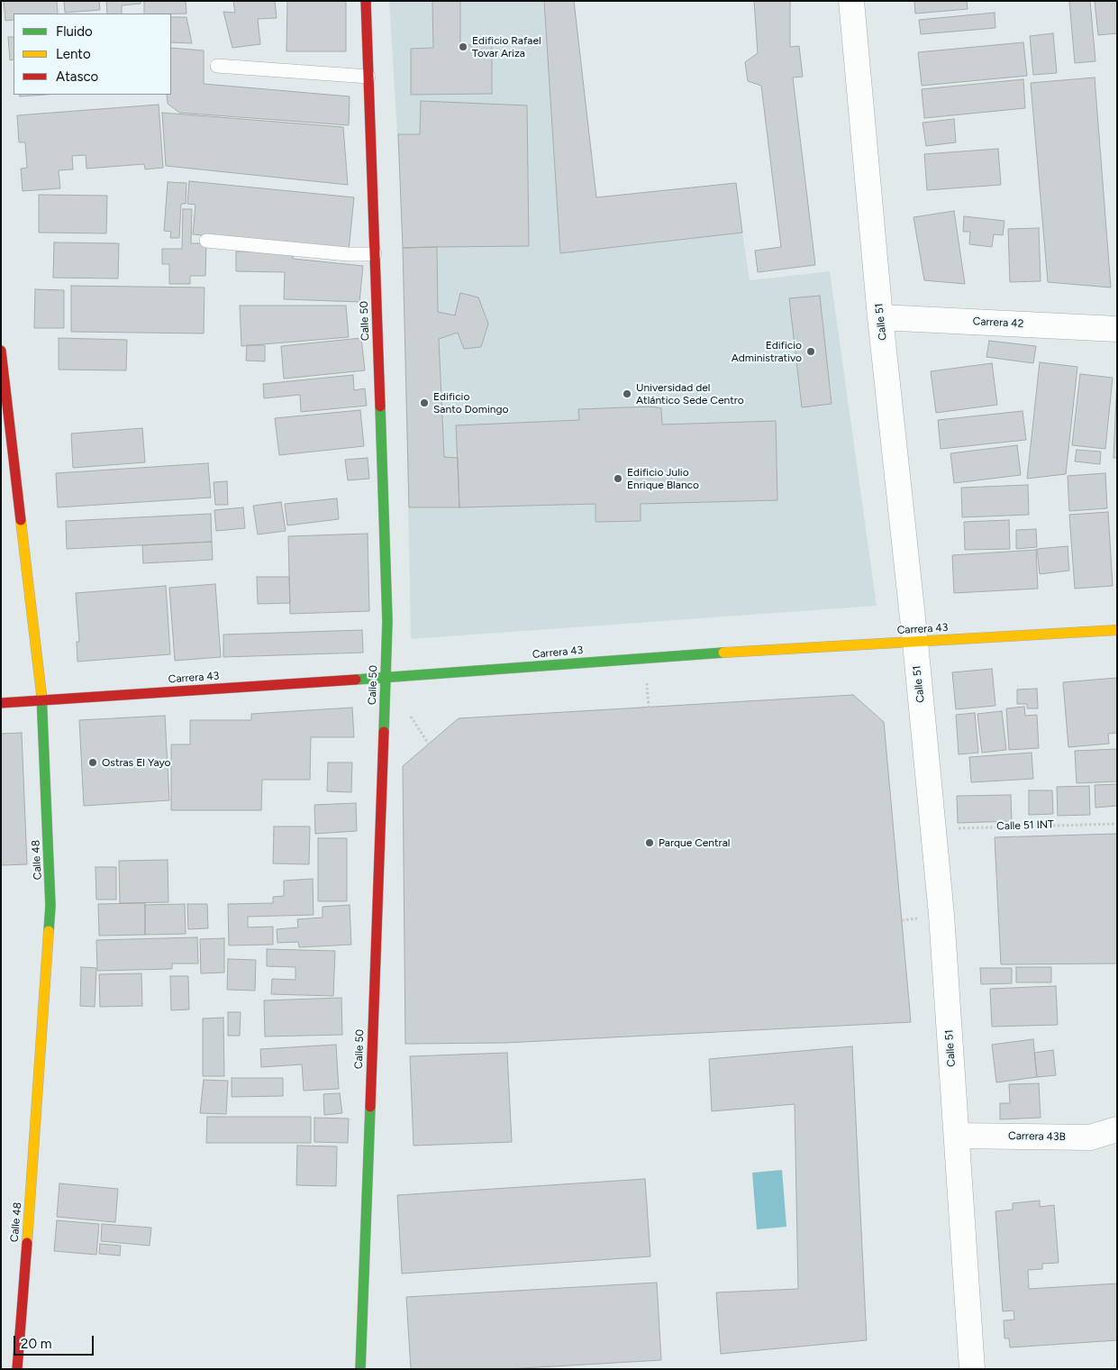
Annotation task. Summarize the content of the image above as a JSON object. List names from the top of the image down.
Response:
{
  "streets": {
    "street": [
      "Calle 50",
      "Calle 51",
      "Carrera 42",
      "Carrera 43",
      "Calle 48",
      "Carrera 43B"
    ],
    "path": ["Calle 51 INT"]
  },
  "crossings": [
    ["Calle 50", "Carrera 43"],
    ["Calle 51", "Carrera 42"],
    ["Calle 51", "Carrera 43"],
    ["Calle 51", "Calle 51 INT"],
    ["Calle 51", "Carrera 43B"],
    ["Carrera 43", "Calle 48"]
  ],
  "places": [
    "Edificio Rafael Tovar Ariza",
    "Edificio Administrativo",
    "Universidad del Atlántico Sede Centro",
    "Edificio Santo Domingo",
    "Edificio Julio Enrique Blanco",
    "Ostras El Yayo",
    "Parque Central"
  ],
  "legend": ["Fluido", "Lento", "Atasco"],
  "scale_bar": "20 m"
}
